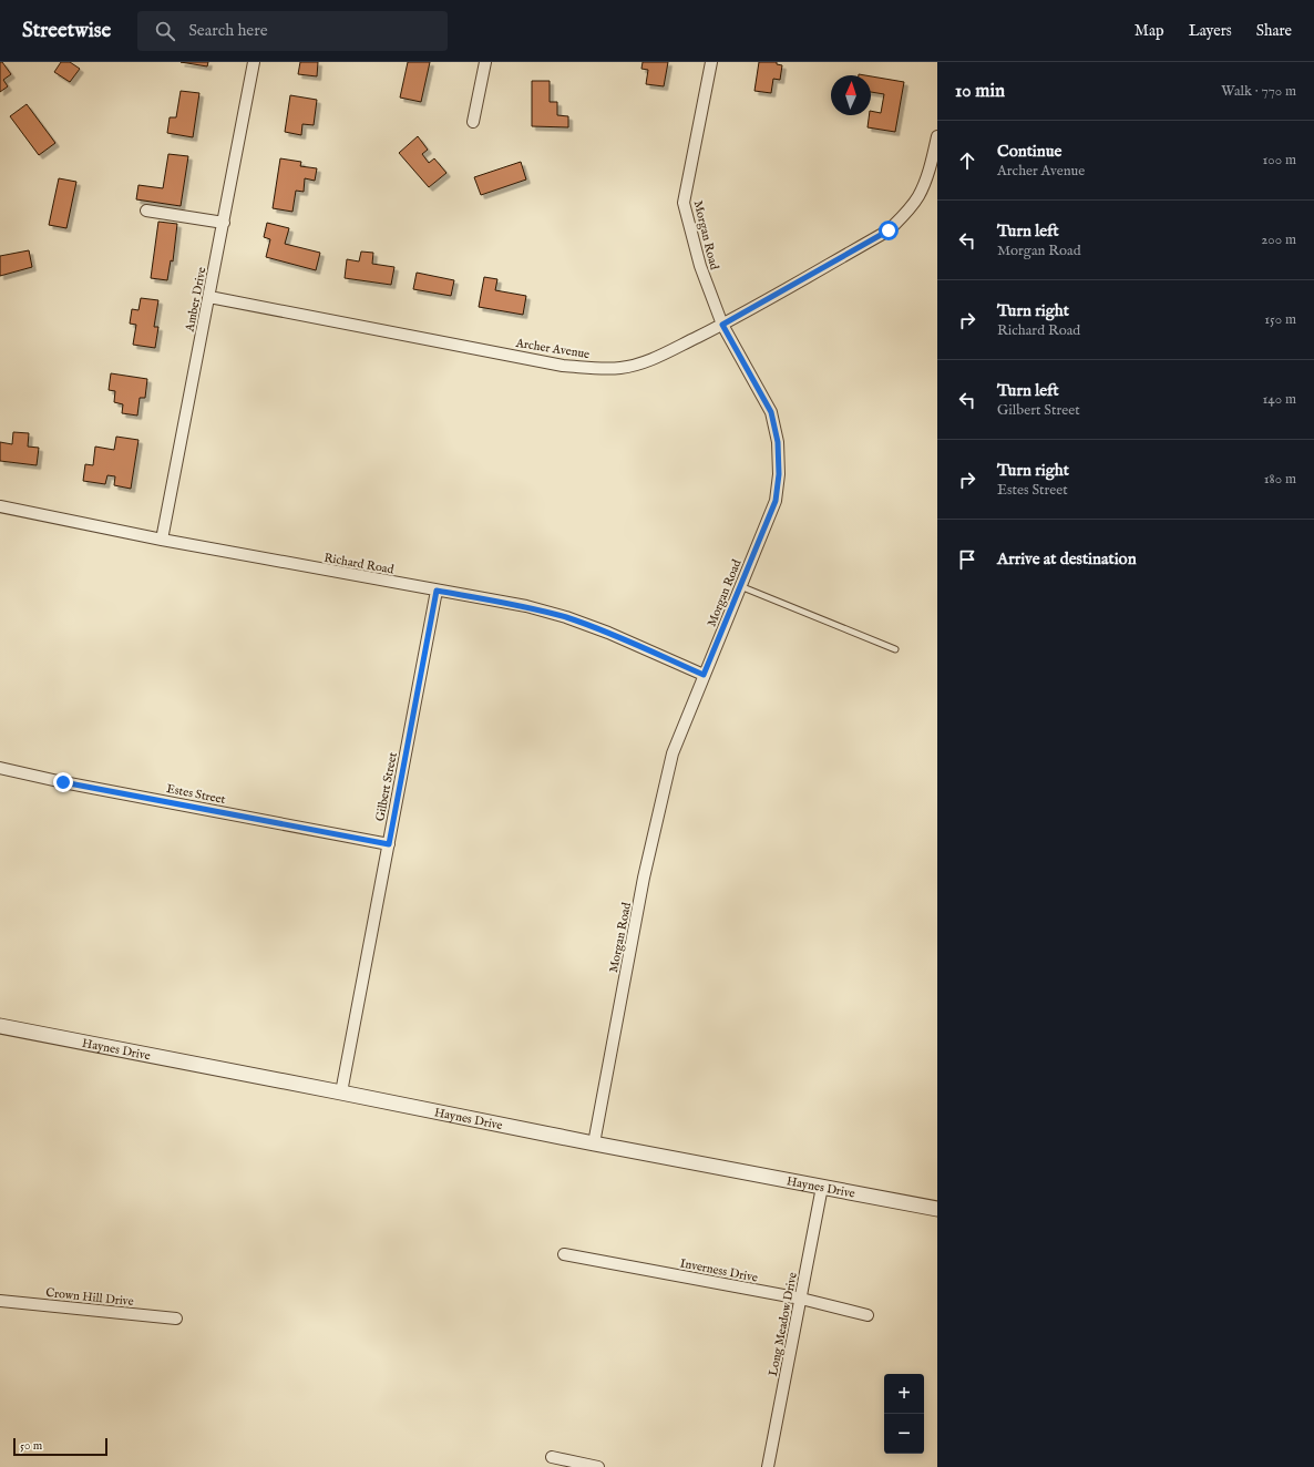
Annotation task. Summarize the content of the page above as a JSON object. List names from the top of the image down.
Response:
{
  "streets": {
    "street": [
      "Morgan Road",
      "Amber Drive",
      "Archer Avenue",
      "Richard Road",
      "Gilbert Street",
      "Estes Street",
      "Haynes Drive",
      "Inverness Drive",
      "Crown Hill Drive",
      "Long Meadow Drive"
    ]
  },
  "crossings": [
    ["Morgan Road", "Archer Avenue"],
    ["Morgan Road", "Richard Road"],
    ["Morgan Road", "Haynes Drive"],
    ["Amber Drive", "Archer Avenue"],
    ["Amber Drive", "Richard Road"],
    ["Richard Road", "Gilbert Street"],
    ["Gilbert Street", "Estes Street"],
    ["Gilbert Street", "Haynes Drive"],
    ["Haynes Drive", "Long Meadow Drive"],
    ["Inverness Drive", "Long Meadow Drive"]
  ],
  "scale_bar": "50 m",
  "north": "top",
  "page": {
    "header": "Streetwise",
    "search": "Search here",
    "nav": ["Map", "Layers", "Share"],
    "heading": ["10 min", "Walk · 770 m"],
    "list": [
      ["Continue", "Archer Avenue", "100 m"],
      ["Turn left", "Morgan Road", "200 m"],
      ["Turn right", "Richard Road", "150 m"],
      ["Turn left", "Gilbert Street", "140 m"],
      ["Turn right", "Estes Street", "180 m"],
      "Arrive at destination"
    ],
    "map_buttons": ["+", "−"],
    "scale": "50 m"
  }
}
